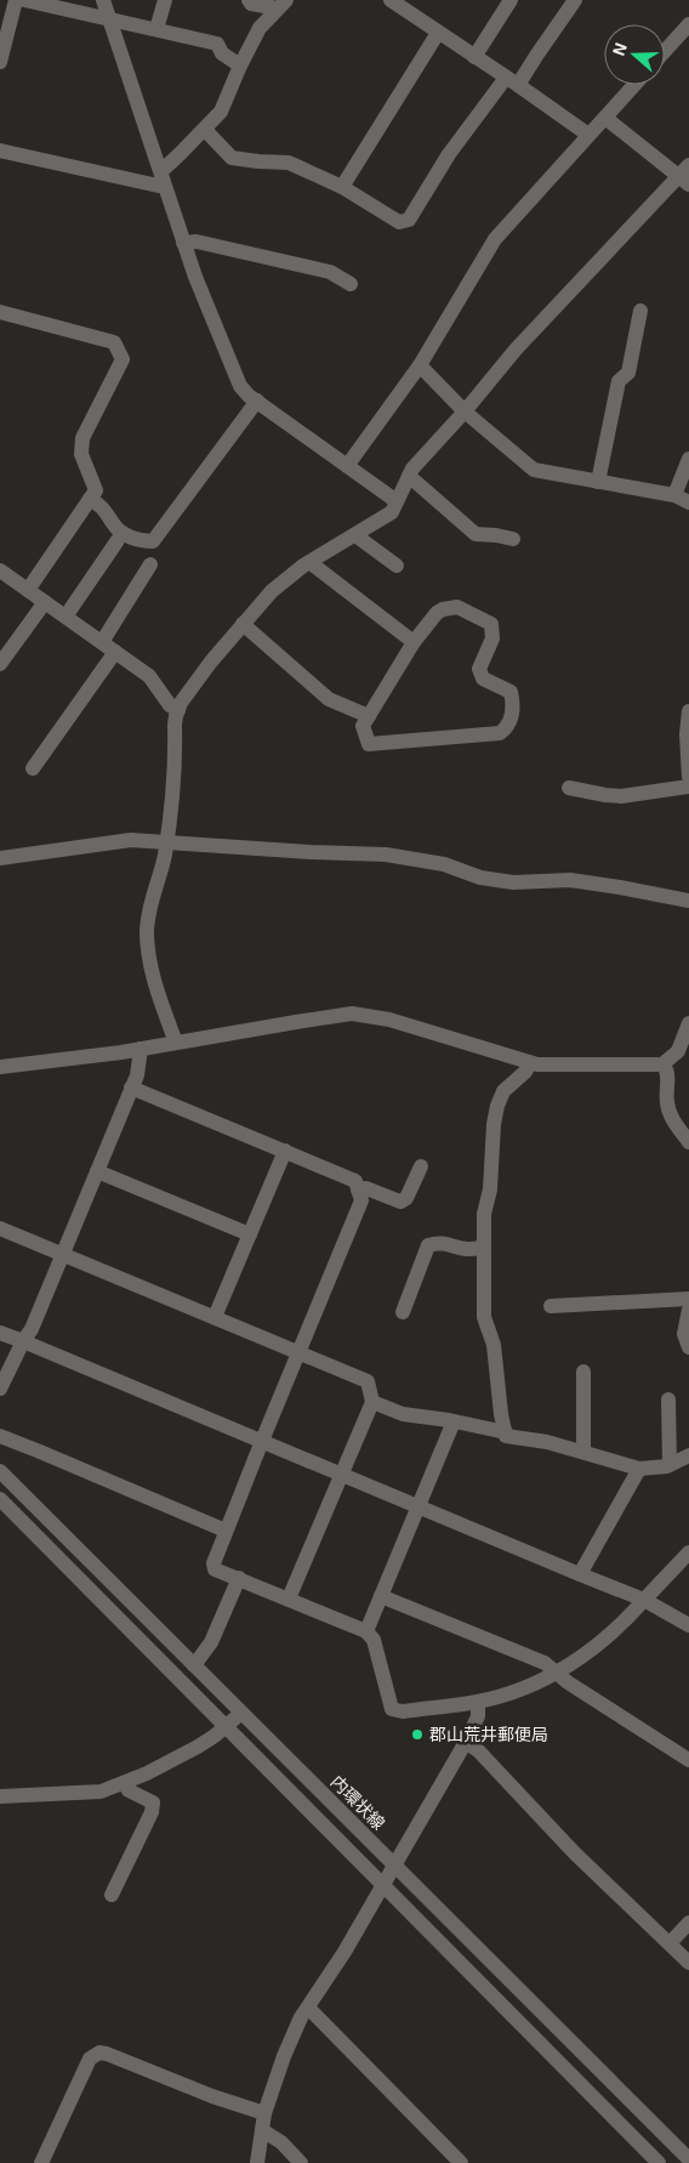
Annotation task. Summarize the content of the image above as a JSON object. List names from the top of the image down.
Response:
{
  "streets": {
    "street": ["内環状線"]
  },
  "places": ["郡山荒井郵便局"],
  "north": "left"
}
